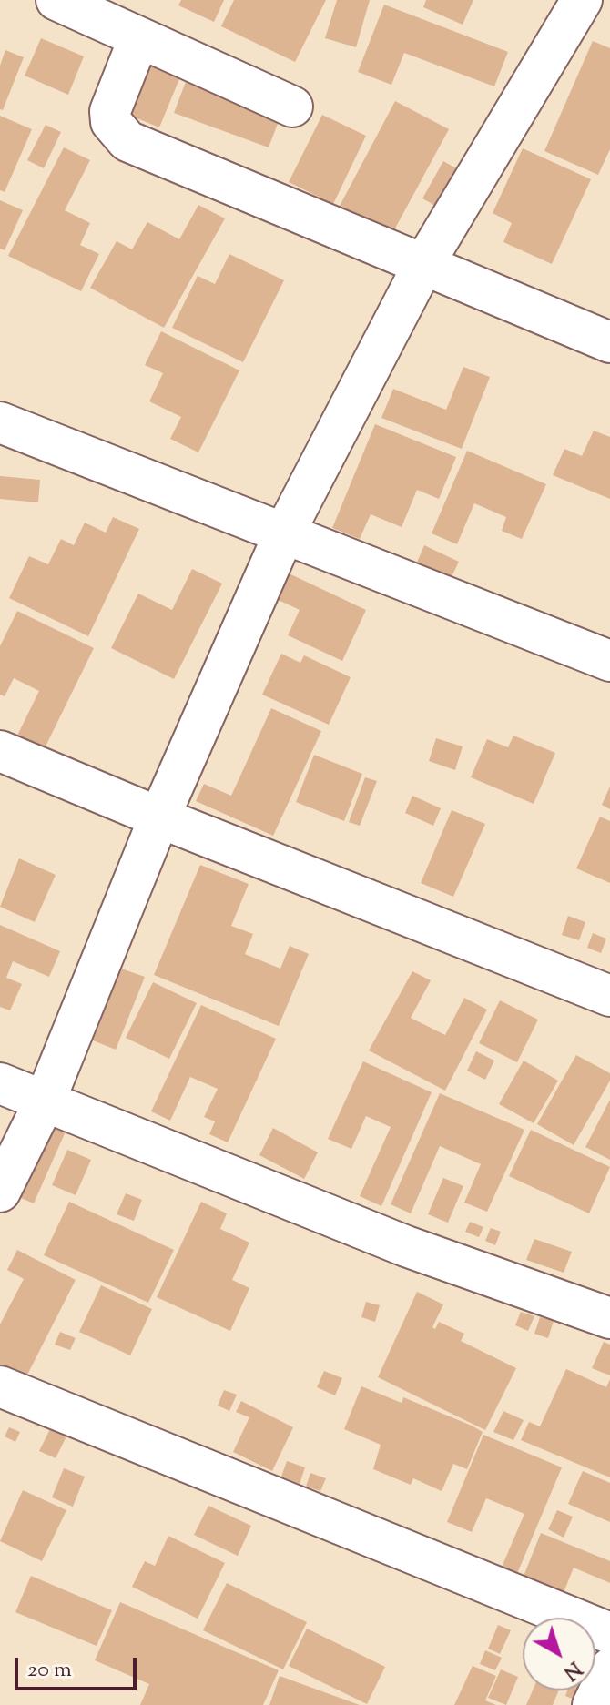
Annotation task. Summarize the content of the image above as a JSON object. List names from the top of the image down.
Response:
{
  "scale_bar": "20 m",
  "north": "bottom right"
}
